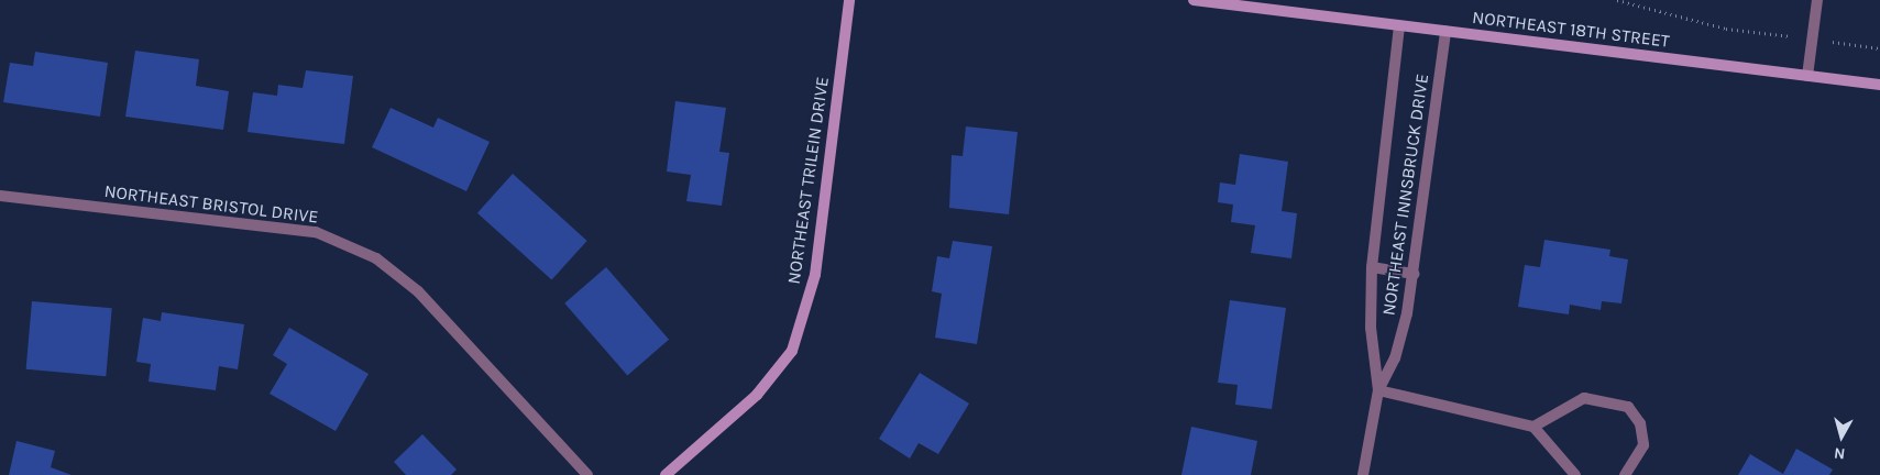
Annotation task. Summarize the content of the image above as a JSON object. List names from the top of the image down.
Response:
{
  "streets": {
    "main road": ["NORTHEAST 18TH STREET", "NORTHEAST TRILEIN DRIVE"],
    "street": ["NORTHEAST INNSBRUCK DRIVE", "NORTHEAST BRISTOL DRIVE"]
  },
  "crossings": [
    ["NORTHEAST 18TH STREET", "NORTHEAST INNSBRUCK DRIVE"]
  ],
  "north": "bottom"
}
